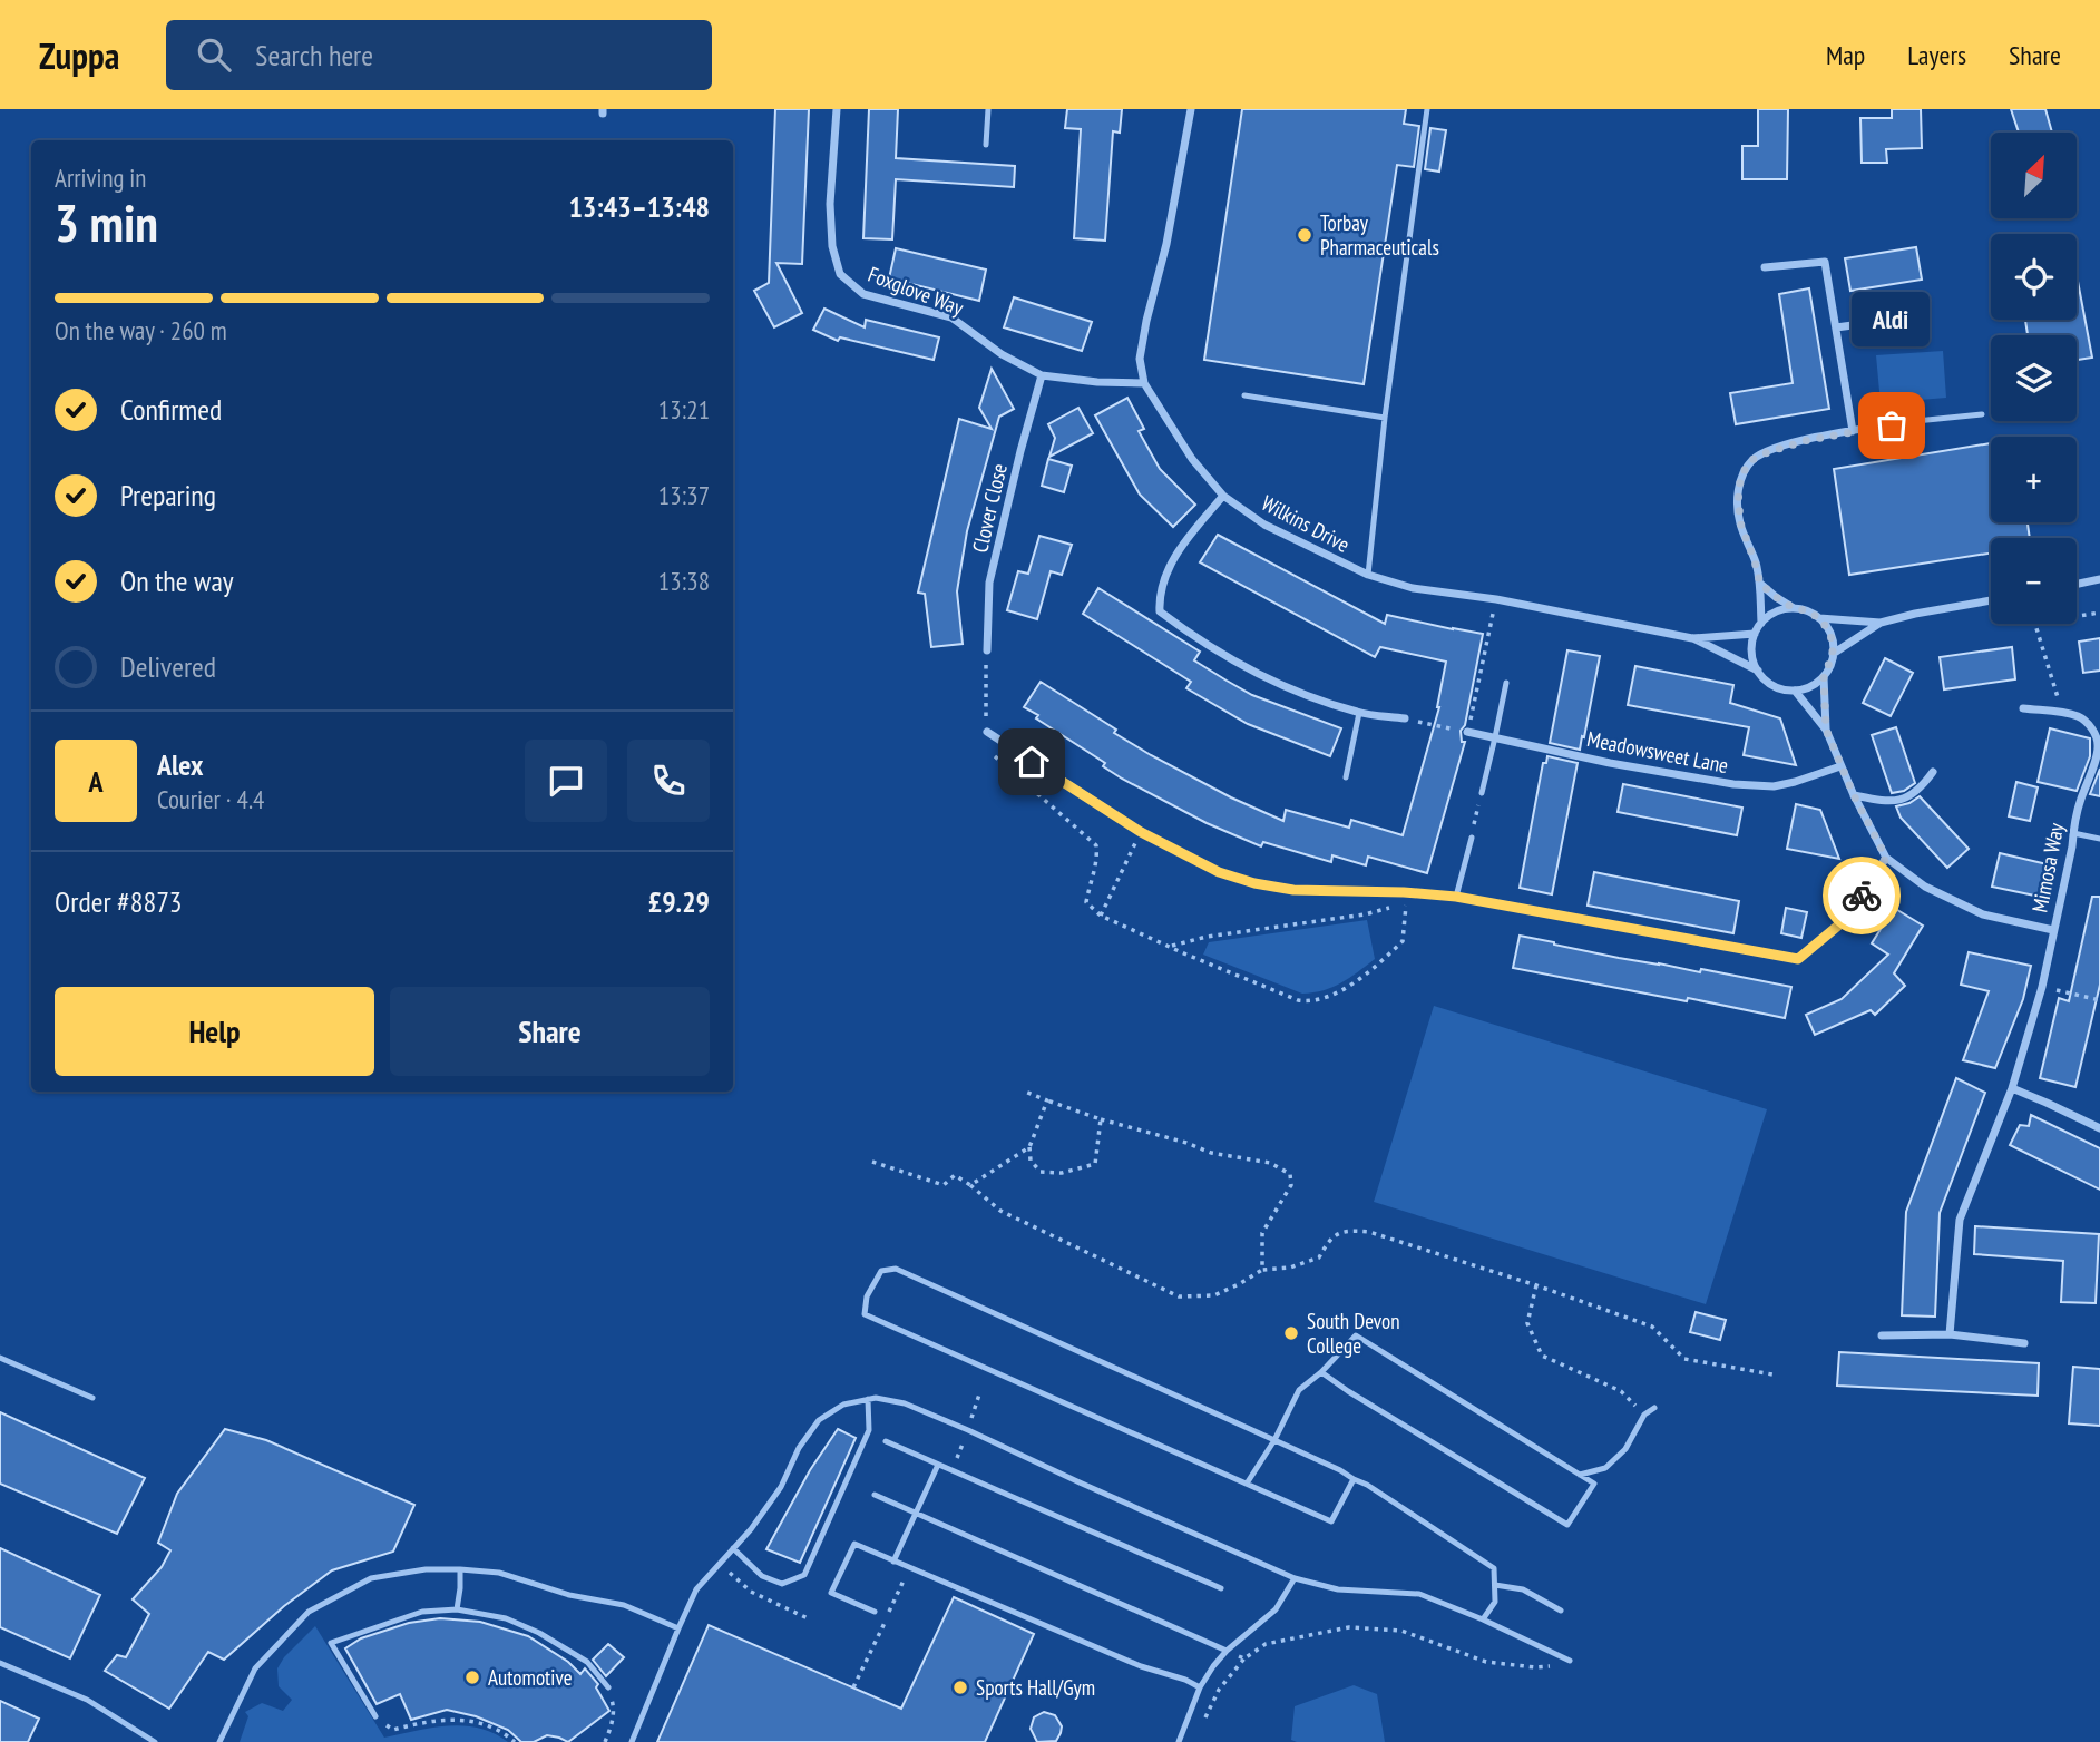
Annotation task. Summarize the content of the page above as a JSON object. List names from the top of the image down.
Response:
{
  "streets": {
    "street": [
      "Foxglove Way",
      "Clover Close",
      "Wilkins Drive",
      "Meadowsweet Lane",
      "Mimosa Way"
    ]
  },
  "crossings": [
    ["Foxglove Way", "Clover Close"]
  ],
  "places": [
    "Torbay Pharmaceuticals",
    "Aldi",
    "South Devon College",
    "Automotive",
    "Sports Hall/Gym"
  ],
  "north": "top right",
  "page": {
    "header": "Zuppa",
    "search": "Search here",
    "nav": ["Map", "Layers", "Share"],
    "map_buttons": ["+", "−"],
    "heading": ["3 min", "Arriving in", "13:43–13:48"],
    "panel": [
      "Alex",
      "Courier · 4.4",
      "Order #8873",
      "£9.29"
    ],
    "bar": "On the way · 260 m",
    "bubble": "Aldi",
    "list": [
      ["Confirmed", "13:21"],
      ["Preparing", "13:37"],
      ["On the way", "13:38"],
      "Delivered"
    ],
    "round": "A",
    "buttons": ["Help", "Share"]
  }
}
